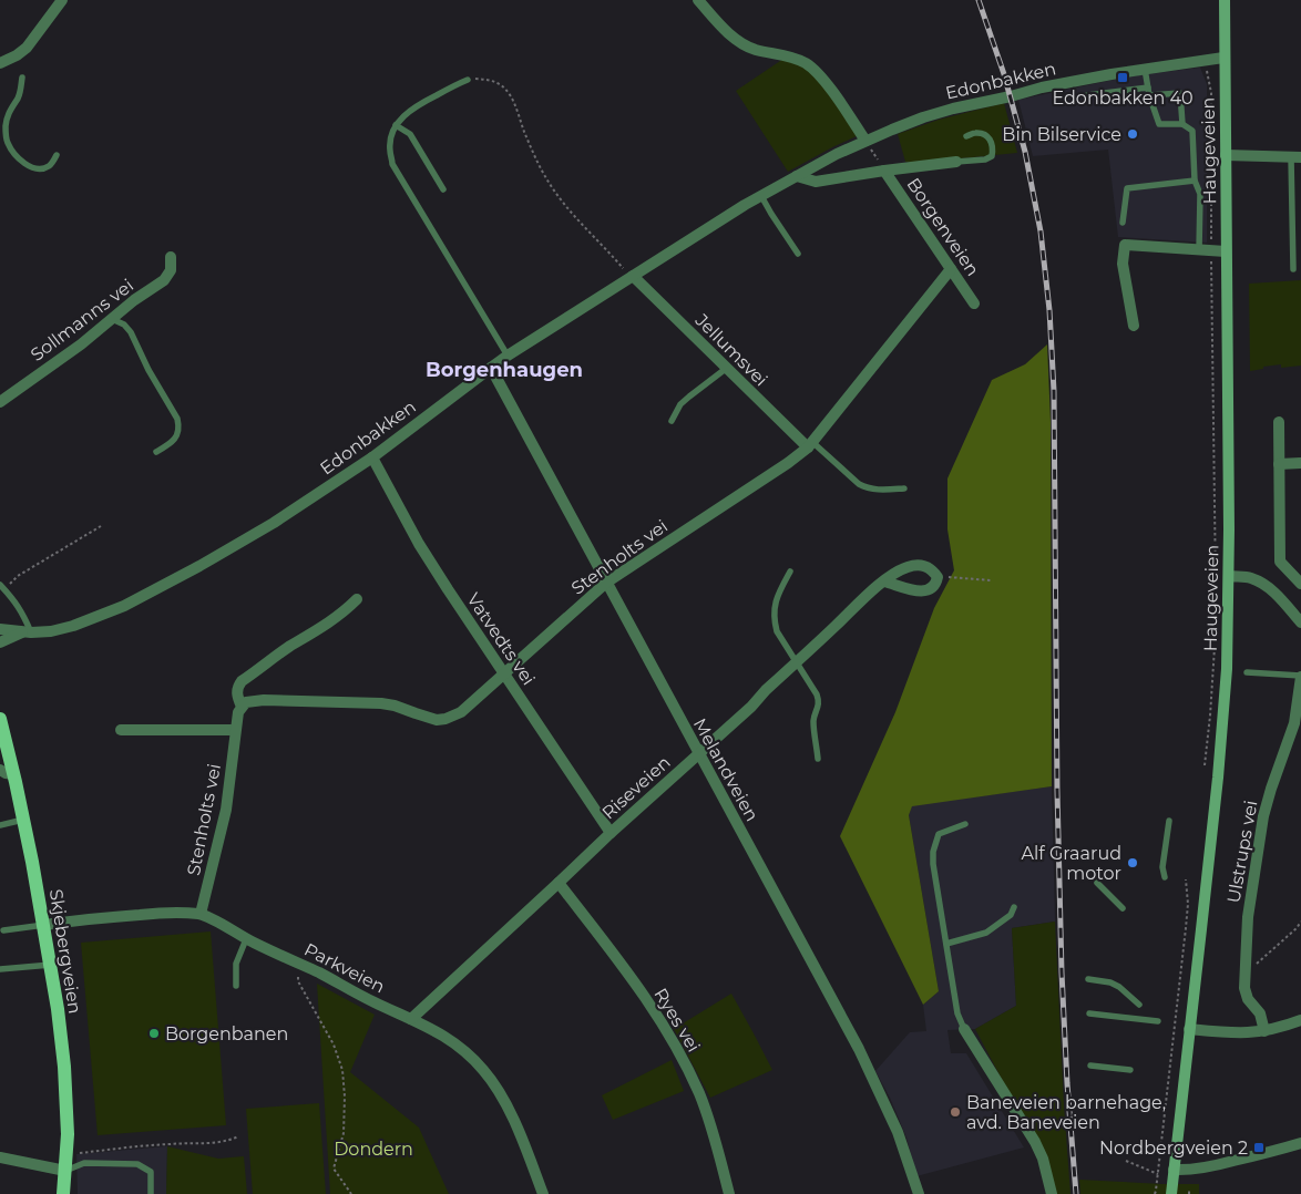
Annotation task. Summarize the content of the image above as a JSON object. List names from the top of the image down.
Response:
{
  "streets": {
    "main road": ["Haugeveien", "Skjebergveien"],
    "street": [
      "Edonbakken",
      "Borgenveien",
      "Sollmanns vei",
      "Jellumsvei",
      "Stenholts vei",
      "Vatvedts vei",
      "Melandveien",
      "Riseveien",
      "Ulstrups vei",
      "Parkveien",
      "Ryes vei"
    ]
  },
  "crossings": [
    ["Edonbakken", "Haugeveien"],
    ["Edonbakken", "Jellumsvei"],
    ["Edonbakken", "Vatvedts vei"],
    ["Edonbakken", "Melandveien"],
    ["Borgenveien", "Stenholts vei"],
    ["Jellumsvei", "Stenholts vei"],
    ["Stenholts vei", "Vatvedts vei"],
    ["Stenholts vei", "Melandveien"],
    ["Stenholts vei", "Parkveien"],
    ["Vatvedts vei", "Riseveien"],
    ["Melandveien", "Riseveien"],
    ["Riseveien", "Parkveien"],
    ["Riseveien", "Ryes vei"],
    ["Skjebergveien", "Parkveien"]
  ],
  "districts": ["Borgenhaugen"],
  "parks": ["Dondern"],
  "places": {
    "transit": ["Edonbakken 40", "Nordbergveien 2"],
    "other": [
      "Bin Bilservice",
      "Alf Graarud motor",
      "Borgenbanen",
      "Baneveien barnehage, avd. Baneveien"
    ]
  }
}
